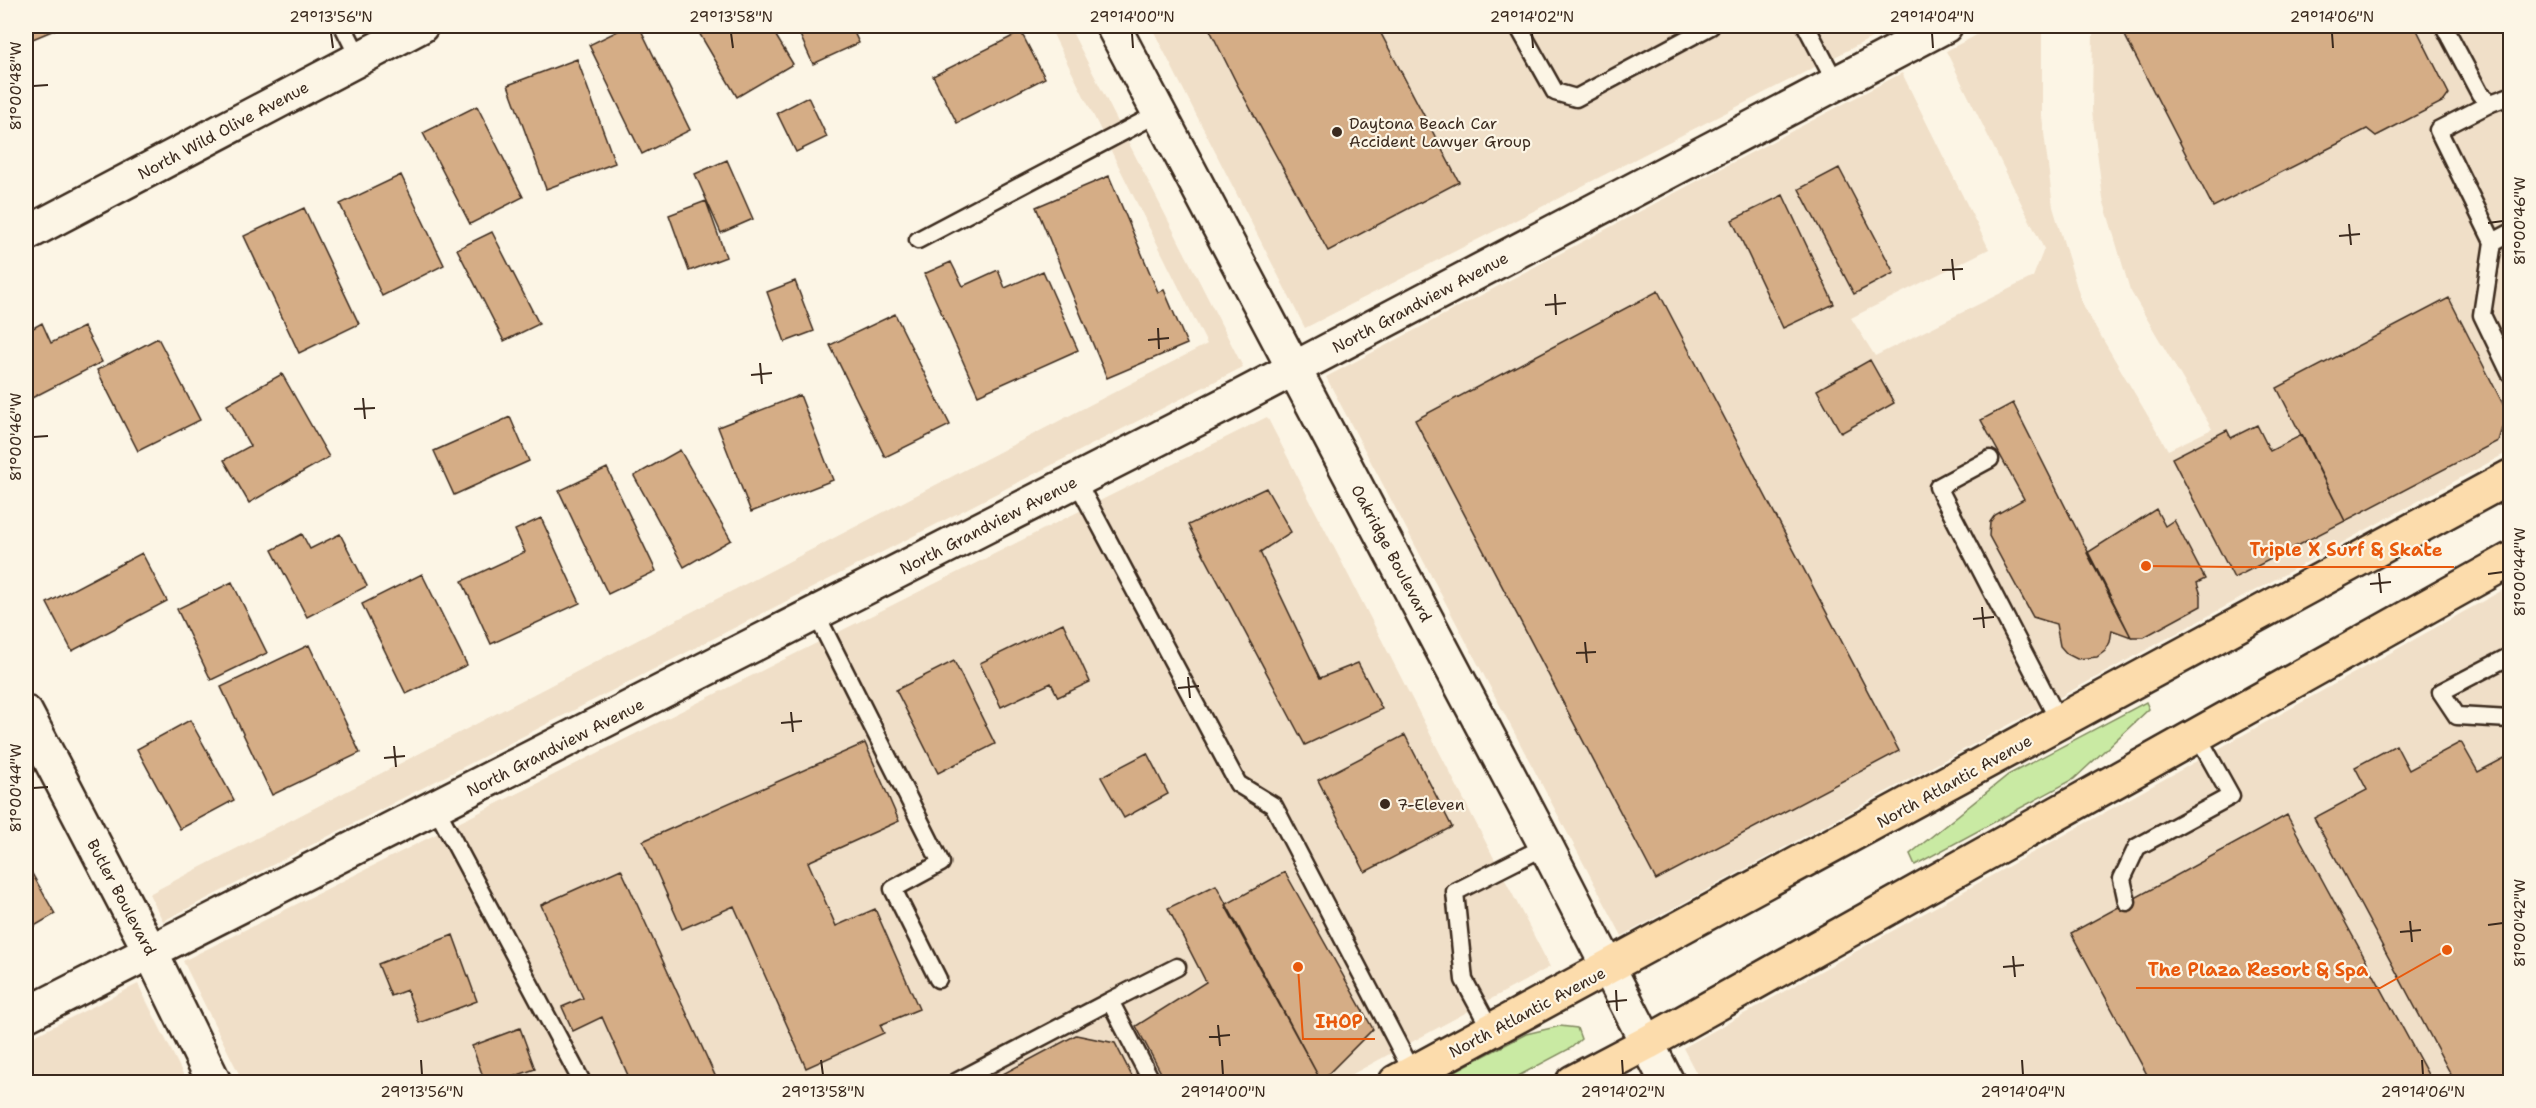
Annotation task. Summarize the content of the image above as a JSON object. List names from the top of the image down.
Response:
{
  "streets": {
    "main road": ["North Atlantic Avenue"],
    "street": [
      "North Wild Olive Avenue",
      "North Grandview Avenue",
      "Oakridge Boulevard",
      "Butler Boulevard"
    ]
  },
  "crossings": [
    ["North Grandview Avenue", "Oakridge Boulevard"],
    ["North Grandview Avenue", "Butler Boulevard"],
    ["Oakridge Boulevard", "North Atlantic Avenue"]
  ],
  "places": [
    "Daytona Beach Car Accident Lawyer Group",
    "Triple X Surf & Skate",
    "7-Eleven",
    "The Plaza Resort & Spa",
    "IHOP"
  ],
  "coordinates": [
    "29°13'56\"N",
    "29°13'58\"N",
    "29°14'00\"N",
    "29°14'02\"N",
    "29°14'04\"N",
    "29°14'06\"N",
    "81°00'48\"W",
    "81°00'46\"W",
    "81°00'44\"W",
    "81°00'42\"W"
  ]
}
